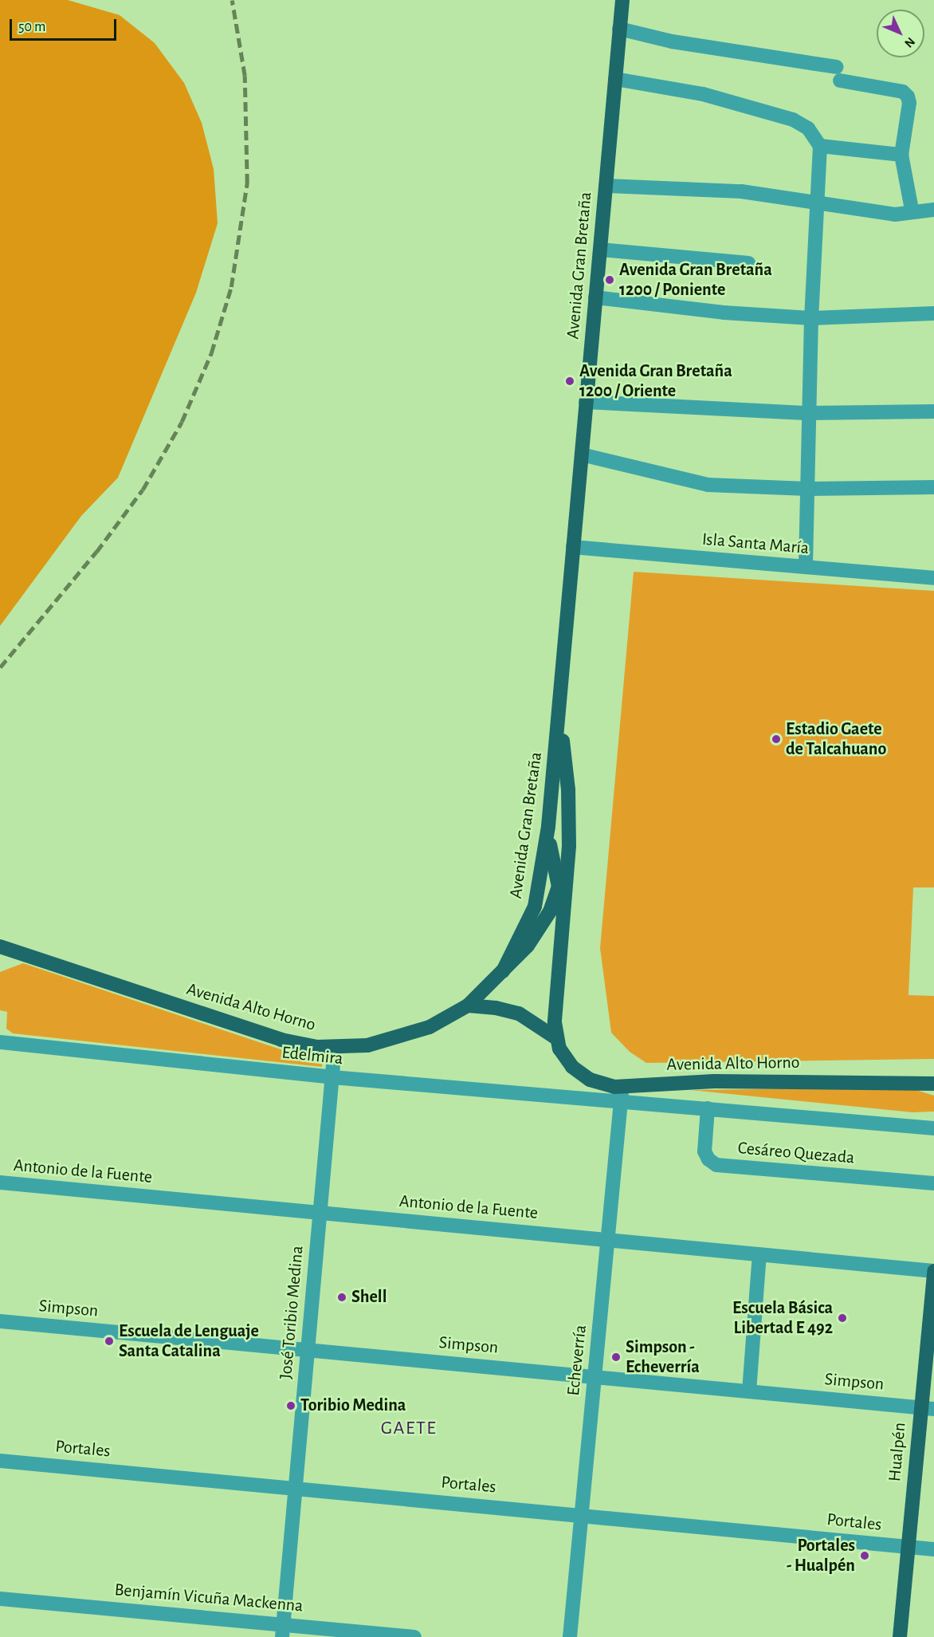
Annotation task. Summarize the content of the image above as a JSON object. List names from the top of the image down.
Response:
{
  "streets": {
    "main road": ["Avenida Gran Bretaña", "Avenida Alto Horno", "Hualpén"],
    "street": [
      "Isla Santa María",
      "Edelmira",
      "Cesáreo Quezada",
      "Antonio de la Fuente",
      "Simpson",
      "José Toribio Medina",
      "Echeverría",
      "Portales",
      "Benjamín Vicuña Mackenna"
    ]
  },
  "crossings": [
    ["Avenida Gran Bretaña", "Isla Santa María"],
    ["Avenida Gran Bretaña", "Avenida Alto Horno"],
    ["Avenida Alto Horno", "Edelmira"],
    ["Avenida Alto Horno", "Cesáreo Quezada"],
    ["Avenida Alto Horno", "José Toribio Medina"],
    ["Avenida Alto Horno", "Echeverría"],
    ["Edelmira", "José Toribio Medina"],
    ["Edelmira", "Echeverría"],
    ["Antonio de la Fuente", "José Toribio Medina"],
    ["Antonio de la Fuente", "Echeverría"],
    ["Antonio de la Fuente", "Hualpén"],
    ["Simpson", "José Toribio Medina"],
    ["Simpson", "Echeverría"],
    ["Simpson", "Hualpén"],
    ["José Toribio Medina", "Portales"],
    ["José Toribio Medina", "Benjamín Vicuña Mackenna"],
    ["Echeverría", "Portales"],
    ["Portales", "Hualpén"]
  ],
  "districts": ["GAETE"],
  "places": [
    "Avenida Gran Bretaña 1200 / Poniente",
    "Avenida Gran Bretaña 1200 / Oriente",
    "Estadio Gaete de Talcahuano",
    "Shell",
    "Escuela Básica Libertad E 492",
    "Escuela de Lenguaje Santa Catalina",
    "Simpson - Echeverría",
    "Toribio Medina",
    "Portales - Hualpén"
  ],
  "scale_bar": "50 m",
  "north": "bottom right"
}
